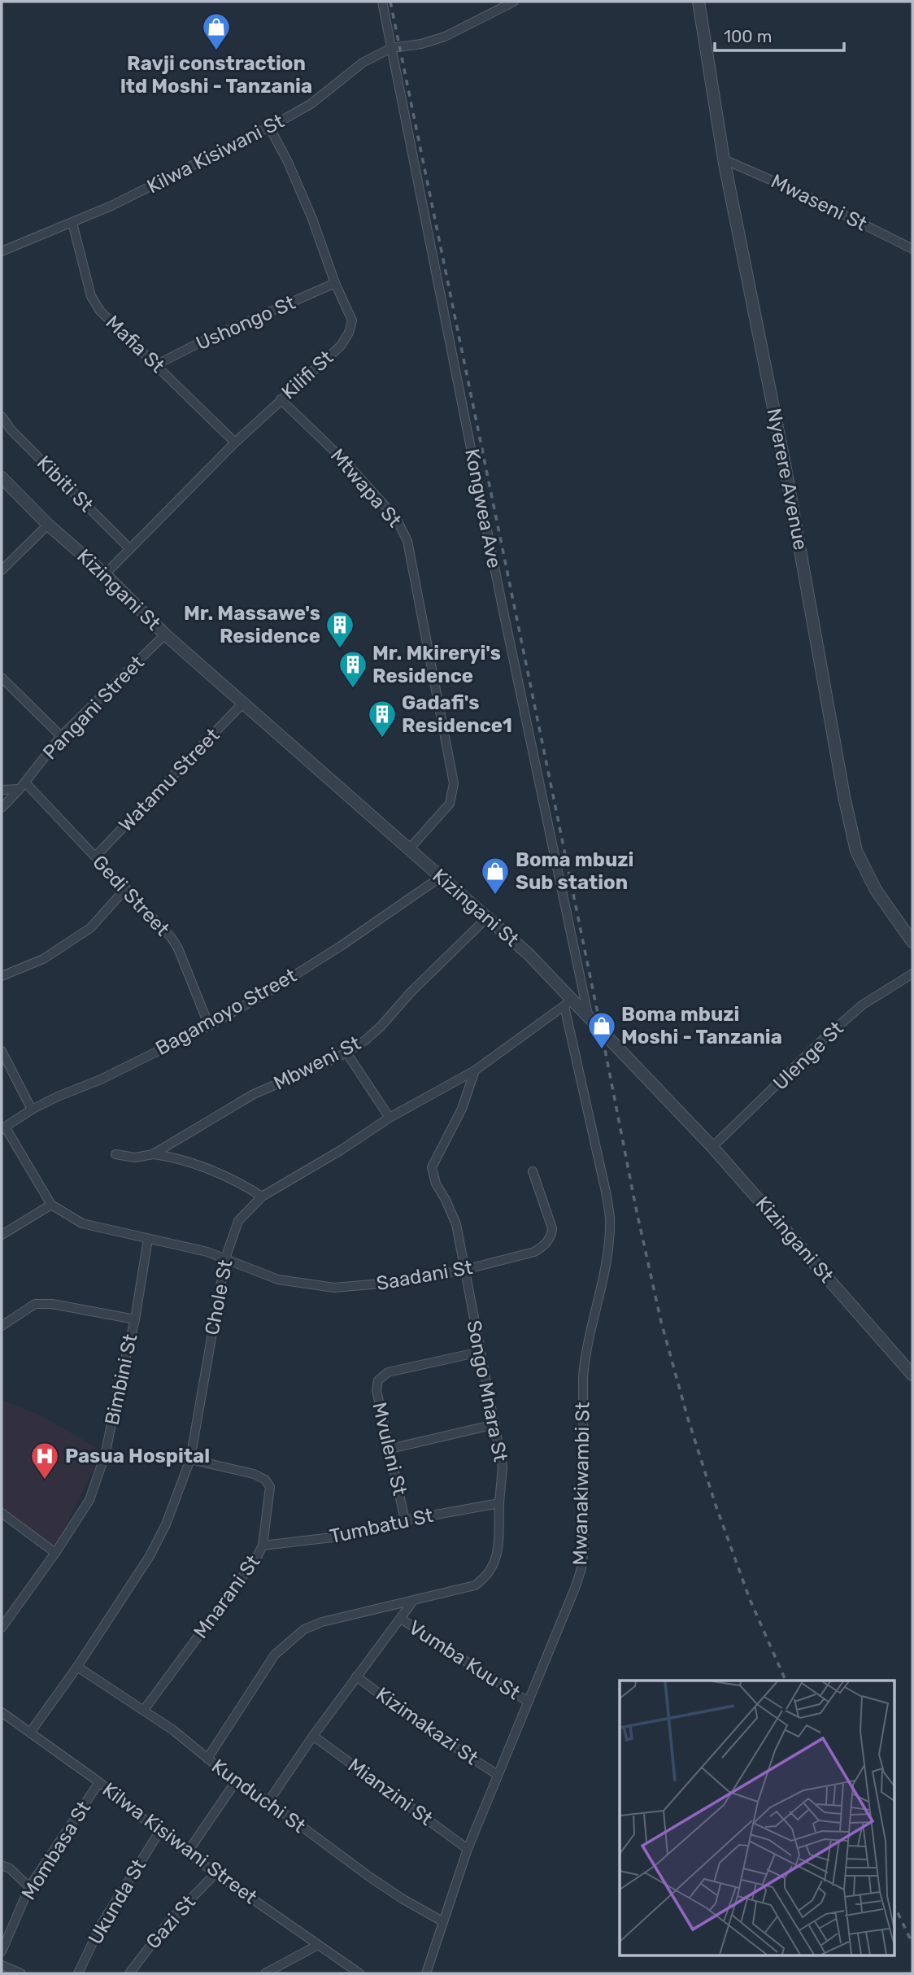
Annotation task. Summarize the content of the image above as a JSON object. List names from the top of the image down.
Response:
{
  "streets": {
    "street": [
      "Kilwa Kisiwani St",
      "Mwaseni St",
      "Ushongo St",
      "Mafia St",
      "Kilifi St",
      "Nyerere Avenue",
      "Kibiti St",
      "Mtwapa St",
      "Kongwea Ave",
      "Kizingani St",
      "Pangani Street",
      "Watamu Street",
      "Gedi Street",
      "Bagamoyo Street",
      "Ulenge St",
      "Mbweni St",
      "Saadani St",
      "Chole St",
      "Bimbini St",
      "Songo Mnara St",
      "Mvuleni St",
      "Mwanakiwambi St",
      "Tumbatu St",
      "Mnarani St",
      "Vumba Kuu St",
      "Kizimakazi St",
      "Mianzini St",
      "Kunduchi St",
      "Kilwa Kisiwani Street",
      "Mombasa St",
      "Ukunda St",
      "Gazi St"
    ]
  },
  "crossings": [
    ["Kilwa Kisiwani St", "Mafia St"],
    ["Kilwa Kisiwani St", "Kilifi St"],
    ["Kilwa Kisiwani St", "Kongwea Ave"],
    ["Mwaseni St", "Nyerere Avenue"],
    ["Ushongo St", "Mafia St"],
    ["Ushongo St", "Kilifi St"],
    ["Mafia St", "Kilifi St"],
    ["Kilifi St", "Kibiti St"],
    ["Kilifi St", "Mtwapa St"],
    ["Kilifi St", "Kizingani St"],
    ["Mtwapa St", "Kizingani St"],
    ["Kongwea Ave", "Kizingani St"],
    ["Kizingani St", "Pangani Street"],
    ["Kizingani St", "Watamu Street"],
    ["Kizingani St", "Bagamoyo Street"],
    ["Kizingani St", "Ulenge St"],
    ["Kizingani St", "Mbweni St"],
    ["Kizingani St", "Chole St"],
    ["Kizingani St", "Mwanakiwambi St"],
    ["Pangani Street", "Gedi Street"],
    ["Watamu Street", "Gedi Street"],
    ["Gedi Street", "Bagamoyo Street"],
    ["Saadani St", "Chole St"],
    ["Saadani St", "Bimbini St"],
    ["Saadani St", "Songo Mnara St"],
    ["Chole St", "Songo Mnara St"],
    ["Chole St", "Mwanakiwambi St"],
    ["Chole St", "Mnarani St"],
    ["Chole St", "Kunduchi St"],
    ["Chole St", "Kilwa Kisiwani Street"],
    ["Songo Mnara St", "Mvuleni St"],
    ["Songo Mnara St", "Tumbatu St"],
    ["Songo Mnara St", "Kunduchi St"],
    ["Mvuleni St", "Tumbatu St"],
    ["Mwanakiwambi St", "Vumba Kuu St"],
    ["Mwanakiwambi St", "Kizimakazi St"],
    ["Mwanakiwambi St", "Mianzini St"],
    ["Mwanakiwambi St", "Kunduchi St"],
    ["Tumbatu St", "Mnarani St"],
    ["Mnarani St", "Kunduchi St"],
    ["Kilwa Kisiwani Street", "Mombasa St"],
    ["Kilwa Kisiwani Street", "Ukunda St"],
    ["Kilwa Kisiwani Street", "Gazi St"]
  ],
  "places": {
    "shop": ["Ravji constraction ltd Moshi - Tanzania", "Boma mbuzi Sub station", "Boma mbuzi Moshi - Tanzania"],
    "building": ["Mr. Massawe's Residence", "Mr. Mkireryi's Residence", "Gadafi's Residence1"],
    "hospital": ["Pasua Hospital"]
  },
  "scale_bar": "100 m"
}
